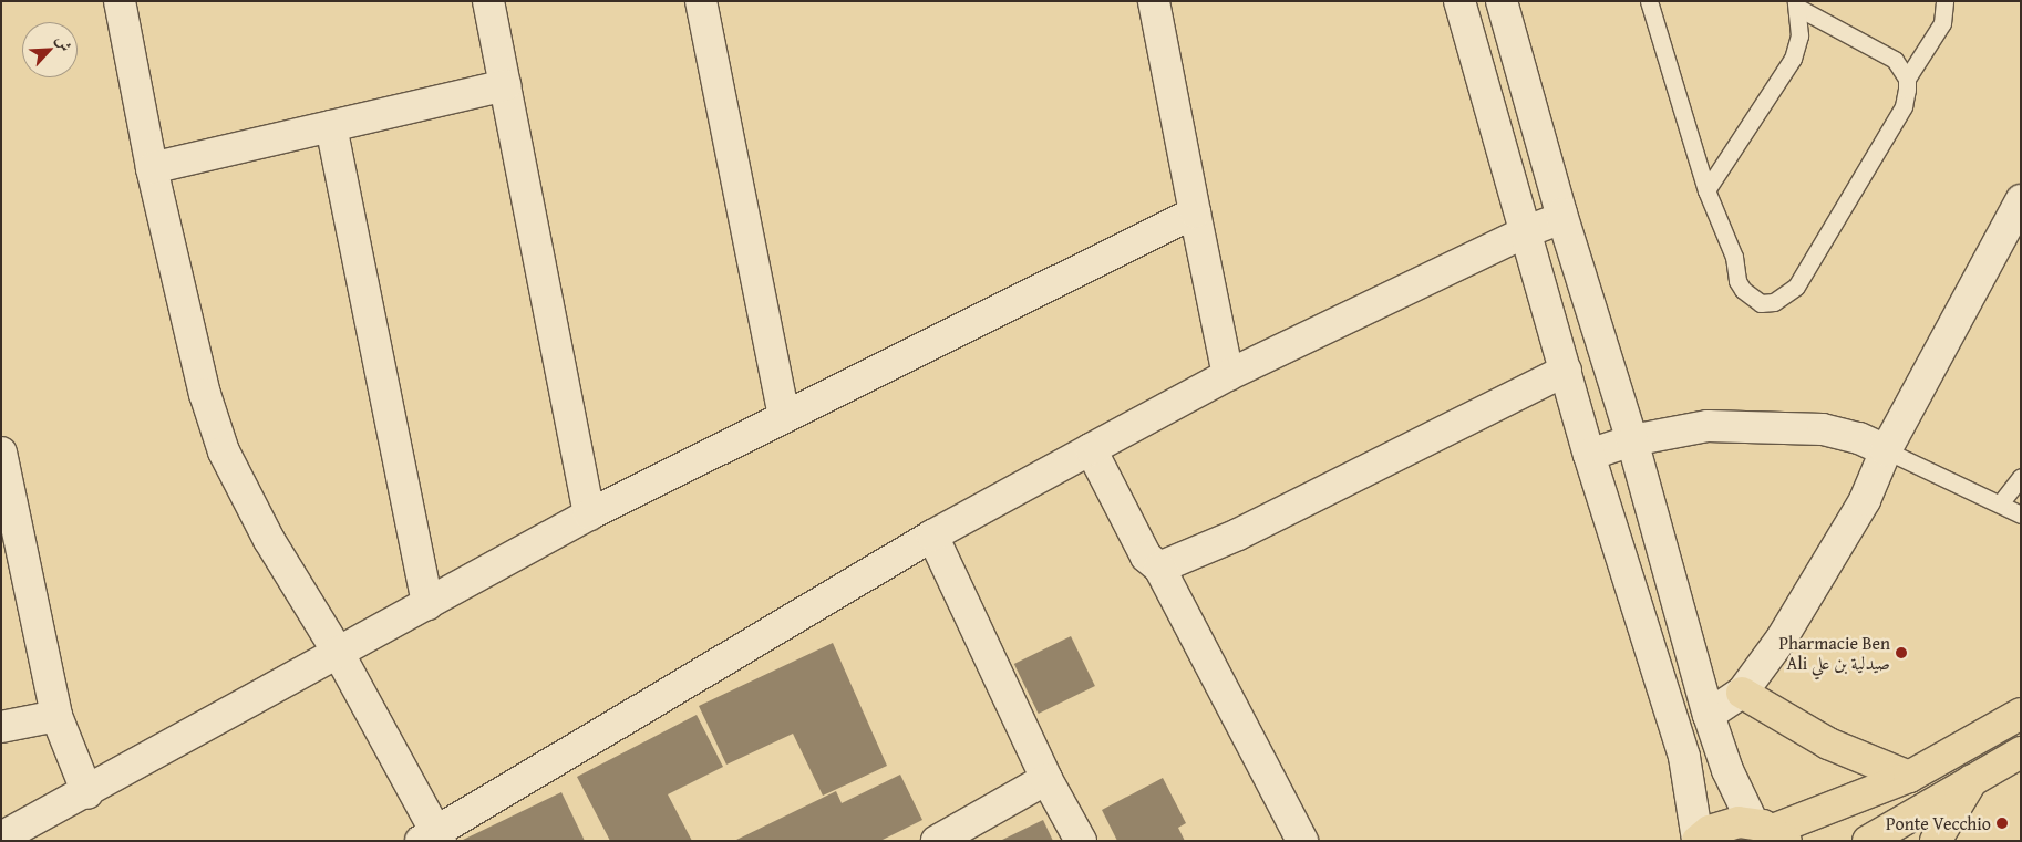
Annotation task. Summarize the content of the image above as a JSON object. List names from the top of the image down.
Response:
{
  "places": ["Pharmacie Ben Ali صيدلية بن علي", "Ponte Vecchio"],
  "north": "top right"
}
